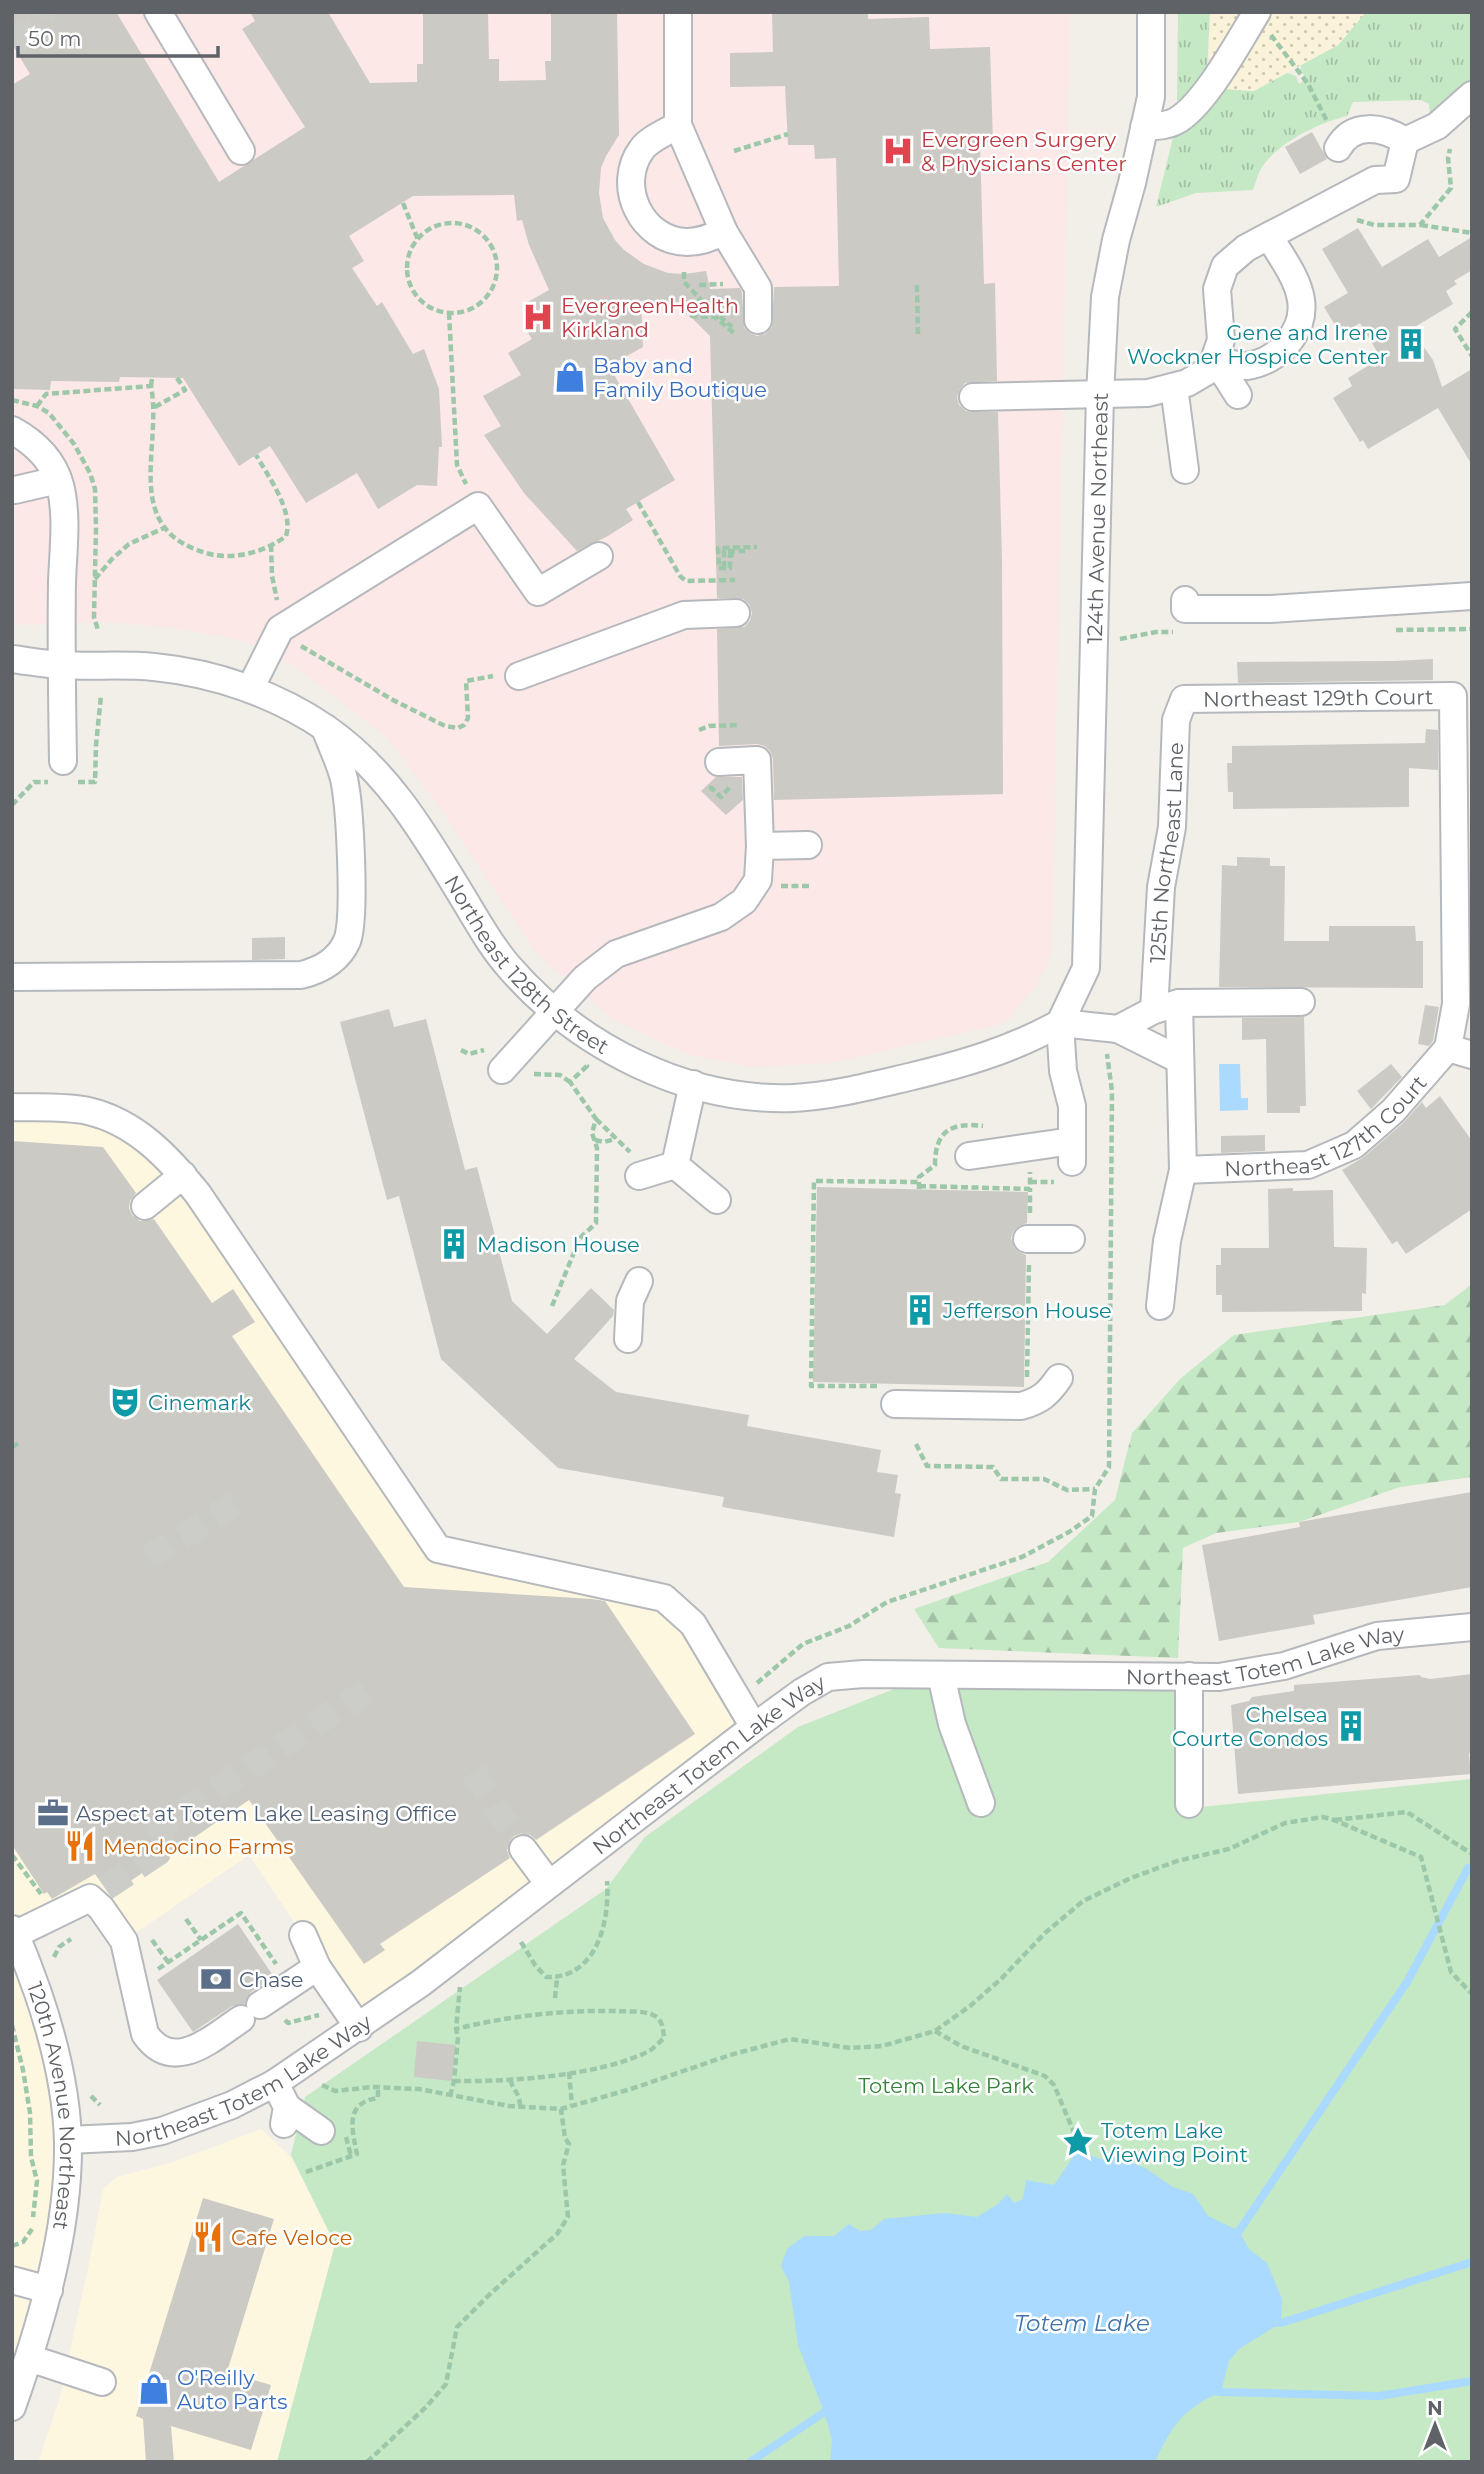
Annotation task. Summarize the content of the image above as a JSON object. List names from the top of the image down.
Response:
{
  "streets": {
    "street": [
      "124th Avenue Northeast",
      "Northeast 129th Court",
      "125th Northeast Lane",
      "Northeast 128th Street",
      "Northeast 127th Court",
      "Northeast Totem Lake Way",
      "120th Avenue Northeast"
    ]
  },
  "crossings": [
    ["124th Avenue Northeast", "Northeast 128th Street"],
    ["Northeast 129th Court", "125th Northeast Lane"],
    ["125th Northeast Lane", "Northeast 127th Court"],
    ["Northeast Totem Lake Way", "120th Avenue Northeast"]
  ],
  "water": ["Totem Lake"],
  "parks": ["Totem Lake Park"],
  "places": {
    "hospital": ["Evergreen Surgery & Physicians Center", "EvergreenHealth Kirkland"],
    "building": [
      "Gene and Irene Wockner Hospice Center",
      "Madison House",
      "Jefferson House",
      "Chelsea Courte Condos"
    ],
    "shop": ["Baby and Family Boutique", "O'Reilly Auto Parts"],
    "theatre": ["Cinemark"],
    "office": ["Aspect at Totem Lake Leasing Office"],
    "restaurant": ["Mendocino Farms", "Cafe Veloce"],
    "bank": ["Chase"],
    "place": ["Totem Lake Viewing Point"]
  },
  "scale_bar": "50 m",
  "north": "top"
}
